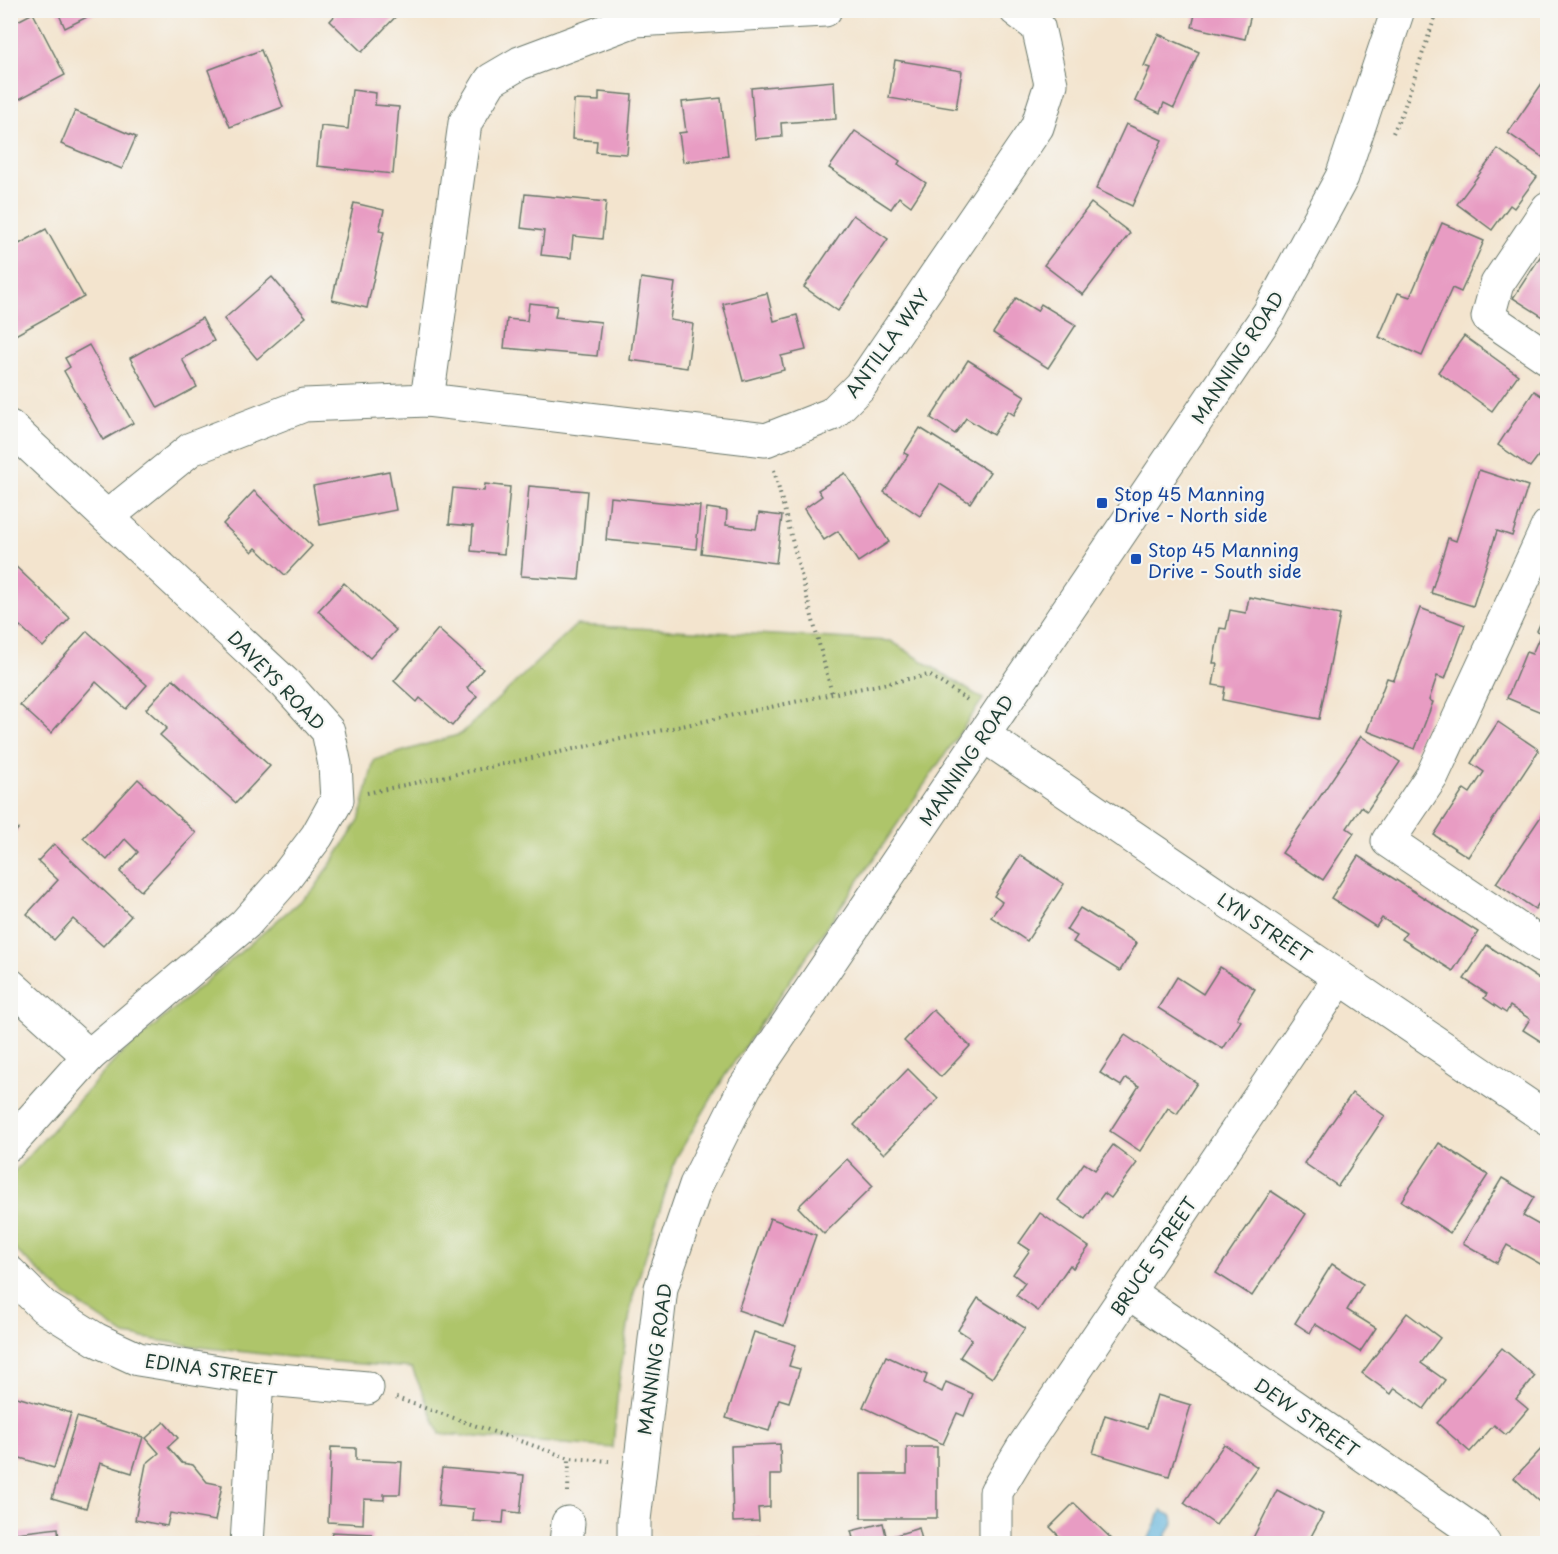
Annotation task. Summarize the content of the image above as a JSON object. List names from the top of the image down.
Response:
{
  "streets": {
    "street": [
      "ANTILLA WAY",
      "MANNING ROAD",
      "DAVEYS ROAD",
      "LYN STREET",
      "BRUCE STREET",
      "EDINA STREET",
      "DEW STREET"
    ]
  },
  "crossings": [
    ["ANTILLA WAY", "DAVEYS ROAD"],
    ["MANNING ROAD", "LYN STREET"],
    ["LYN STREET", "BRUCE STREET"],
    ["BRUCE STREET", "DEW STREET"]
  ],
  "places": {
    "transit": ["Stop 45 Manning Drive - North side", "Stop 45 Manning Drive - South side"]
  }
}
